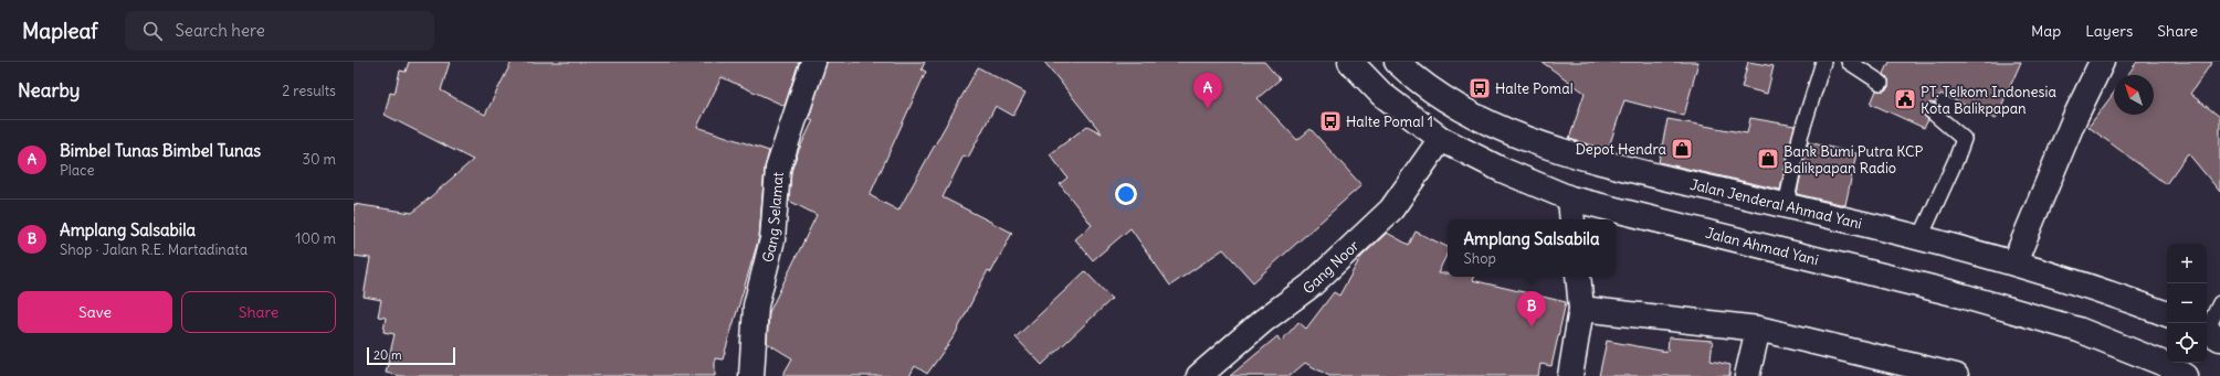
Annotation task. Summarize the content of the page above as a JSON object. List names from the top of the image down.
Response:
{
  "streets": {
    "main road": [
      "Jalan Jenderal Ahmad Yani",
      "Gang Selamat",
      "Jalan Ahmad Yani",
      "Gang Noor"
    ]
  },
  "places": {
    "bus stop": ["Halte Pomal", "Halte Pomal 1"],
    "public building": ["PT. Telkom Indonesia Kota Balikpapan"],
    "shop": ["Depot Hendra", "Bank Bumi Putra KCP Balikpapan Radio"]
  },
  "scale_bar": "20 m",
  "north": "top left",
  "page": {
    "header": "Mapleaf",
    "search": "Search here",
    "nav": ["Map", "Layers", "Share"],
    "heading": ["Nearby", "2 results"],
    "pins": ["A", "B"],
    "list": [
      {
        "mark": "A",
        "name": "Bimbel Tunas Bimbel Tunas",
        "note": "Place",
        "value": "30 m"
      },
      {
        "mark": "B",
        "name": "Amplang Salsabila",
        "note": "Shop · Jalan R.E. Martadinata",
        "value": "100 m"
      }
    ],
    "popup": ["Amplang Salsabila", "Shop"],
    "map_buttons": ["+", "−"],
    "buttons": ["Save", "Share"],
    "scale": "20 m"
  }
}
